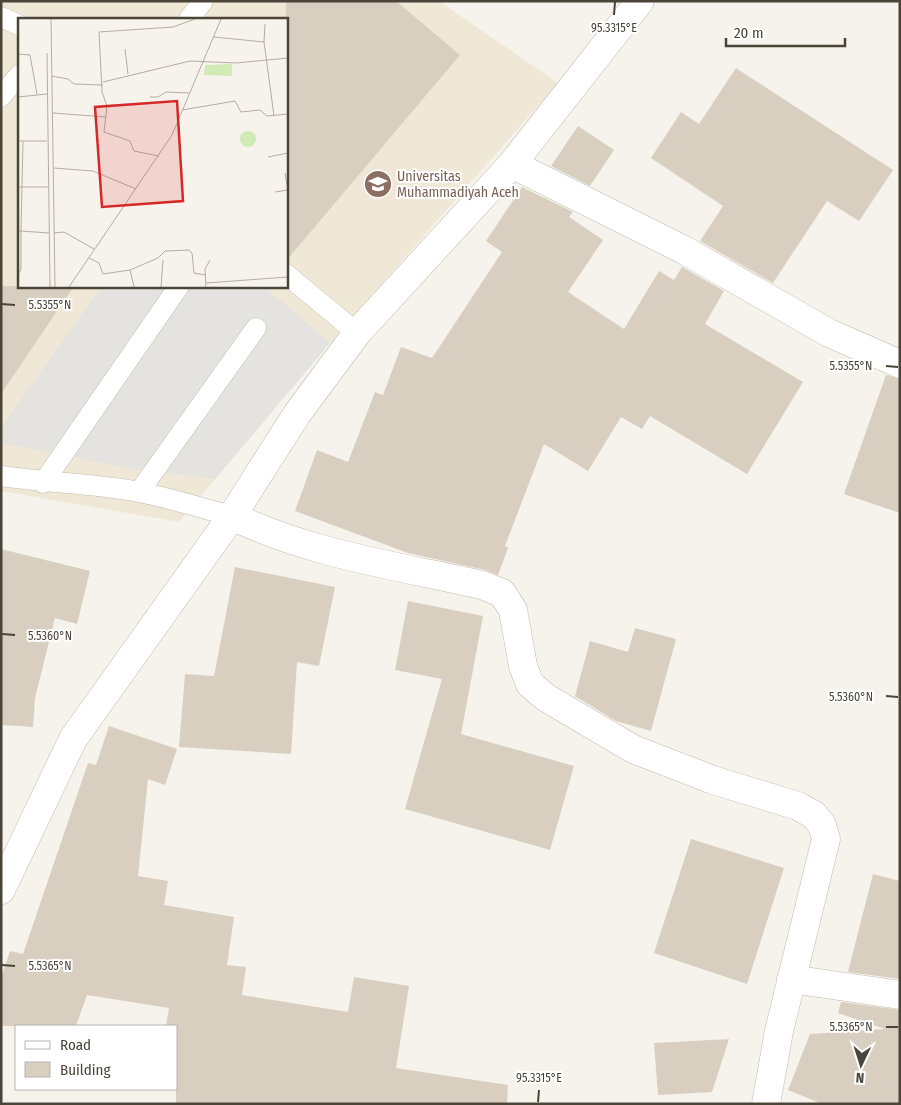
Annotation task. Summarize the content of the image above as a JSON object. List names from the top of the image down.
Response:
{
  "places": {
    "school or university": ["Universitas Muhammadiyah Aceh"]
  },
  "legend": ["Road", "Building"],
  "scale_bar": "20 m",
  "north": "bottom",
  "coordinates": [
    "95.3315°E",
    "5.5355°N",
    "5.5360°N",
    "5.5365°N"
  ]
}
